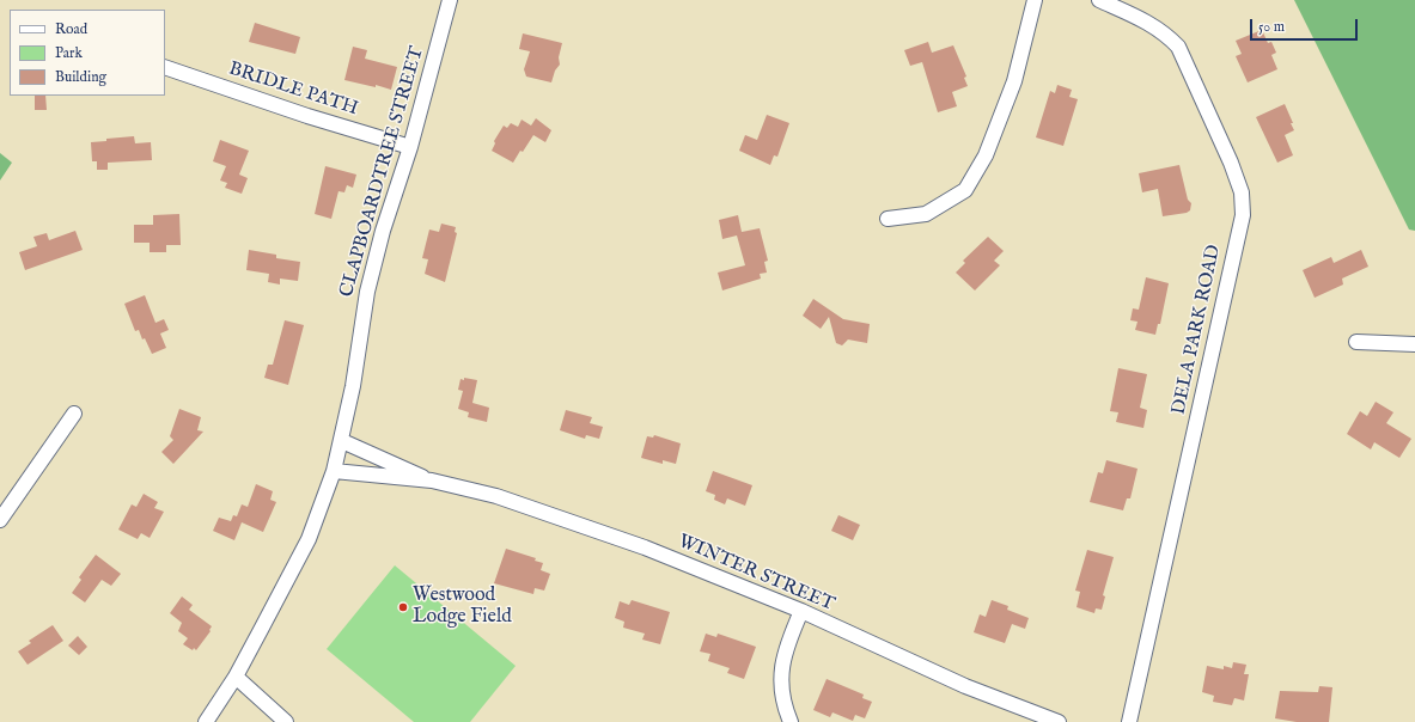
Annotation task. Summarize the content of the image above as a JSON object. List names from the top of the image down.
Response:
{
  "streets": {
    "street": [
      "BRIDLE PATH",
      "CLAPBOARDTREE STREET",
      "DELA PARK ROAD",
      "WINTER STREET"
    ]
  },
  "crossings": [
    ["BRIDLE PATH", "CLAPBOARDTREE STREET"],
    ["CLAPBOARDTREE STREET", "WINTER STREET"]
  ],
  "places": ["Westwood Lodge Field"],
  "legend": ["Road", "Park", "Building"],
  "scale_bar": "50 m"
}
